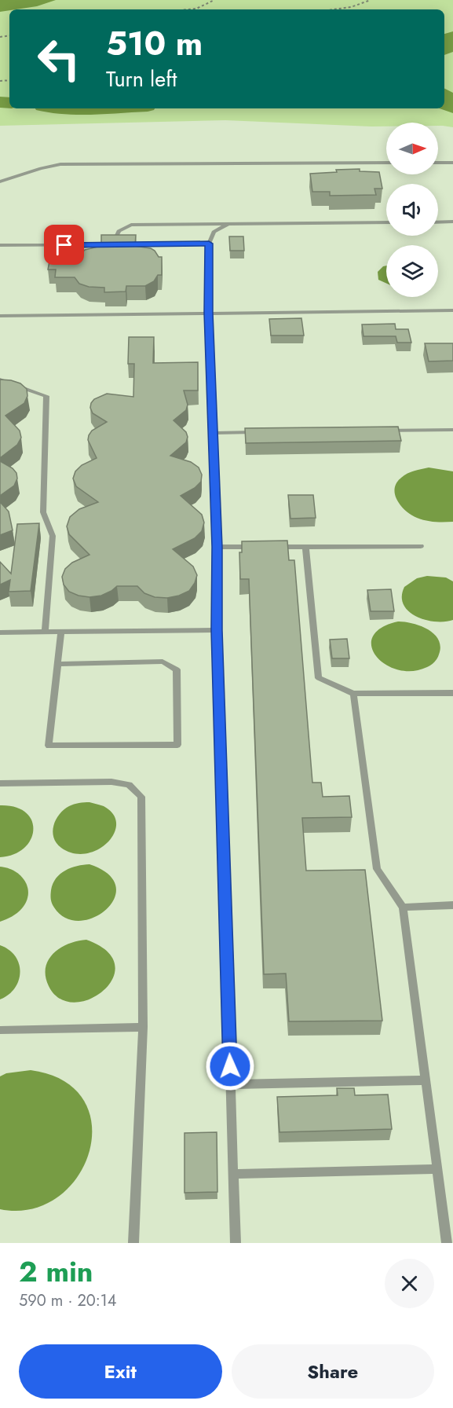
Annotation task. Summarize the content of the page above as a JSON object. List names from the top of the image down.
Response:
{
  "north": "right",
  "page": {
    "turn": ["510 m", "Turn left"],
    "heading": ["2 min", "590 m · 20:14"],
    "buttons": ["Exit", "Share"]
  }
}
